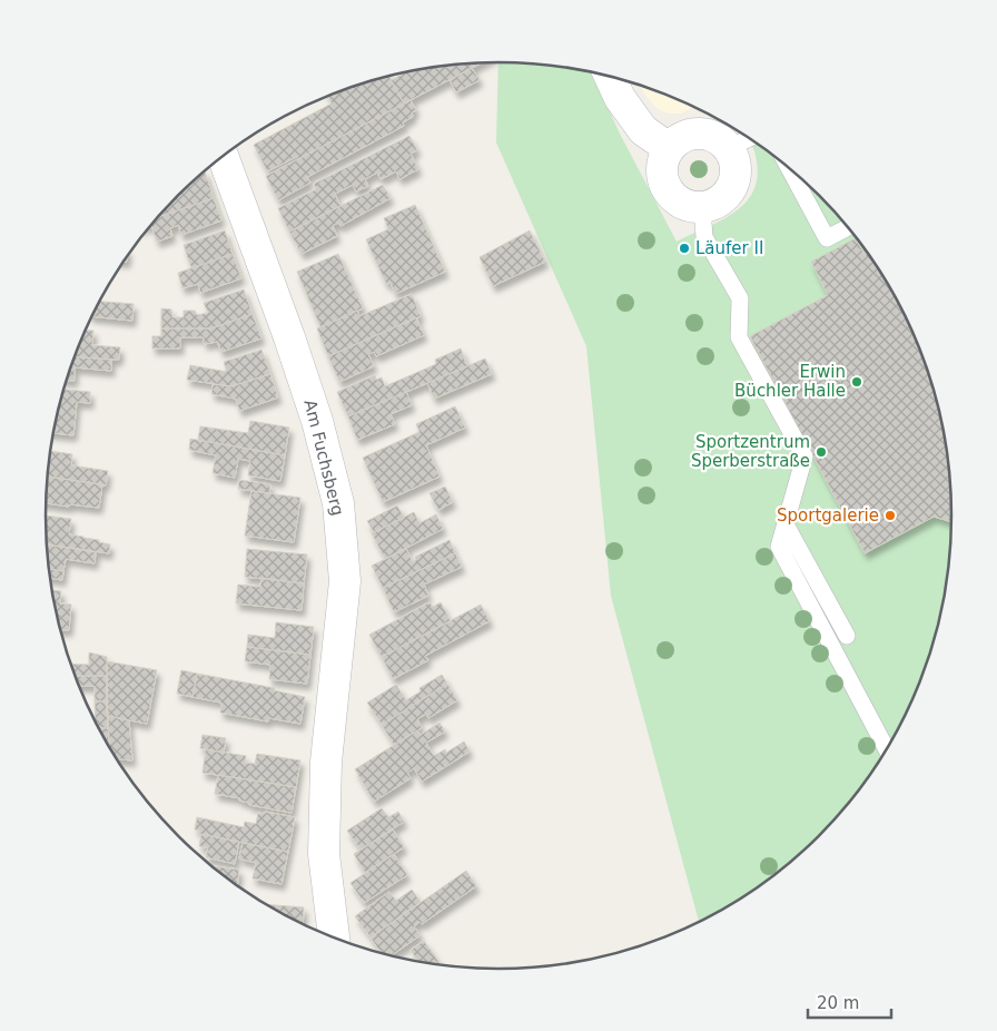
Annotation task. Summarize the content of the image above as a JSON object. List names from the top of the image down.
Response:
{
  "streets": {
    "street": ["Am Fuchsberg"]
  },
  "places": [
    "Läufer II",
    "Erwin Büchler Halle",
    "Sportzentrum Sperberstraße",
    "Sportgalerie"
  ],
  "scale_bar": "20 m"
}
